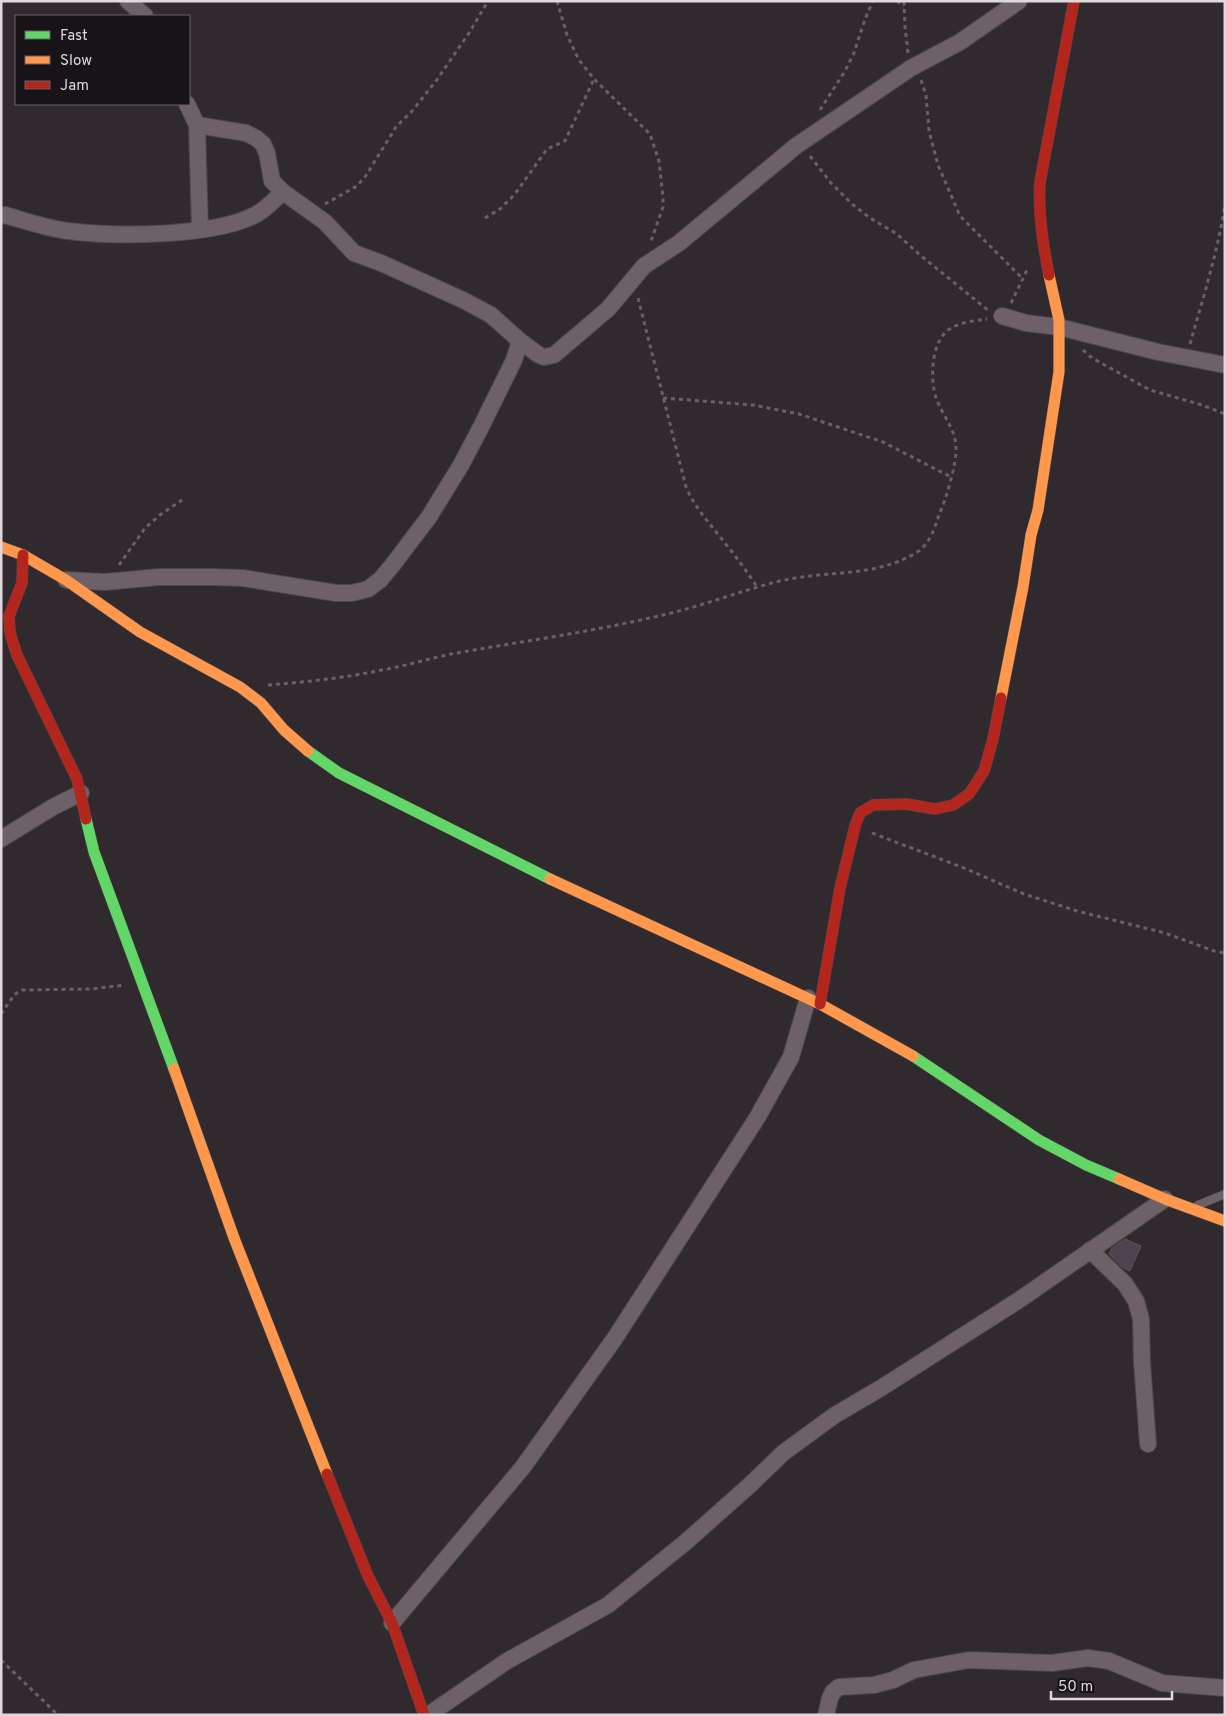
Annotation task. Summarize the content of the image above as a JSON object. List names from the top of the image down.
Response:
{
  "legend": ["Fast", "Slow", "Jam"],
  "scale_bar": "50 m"
}
